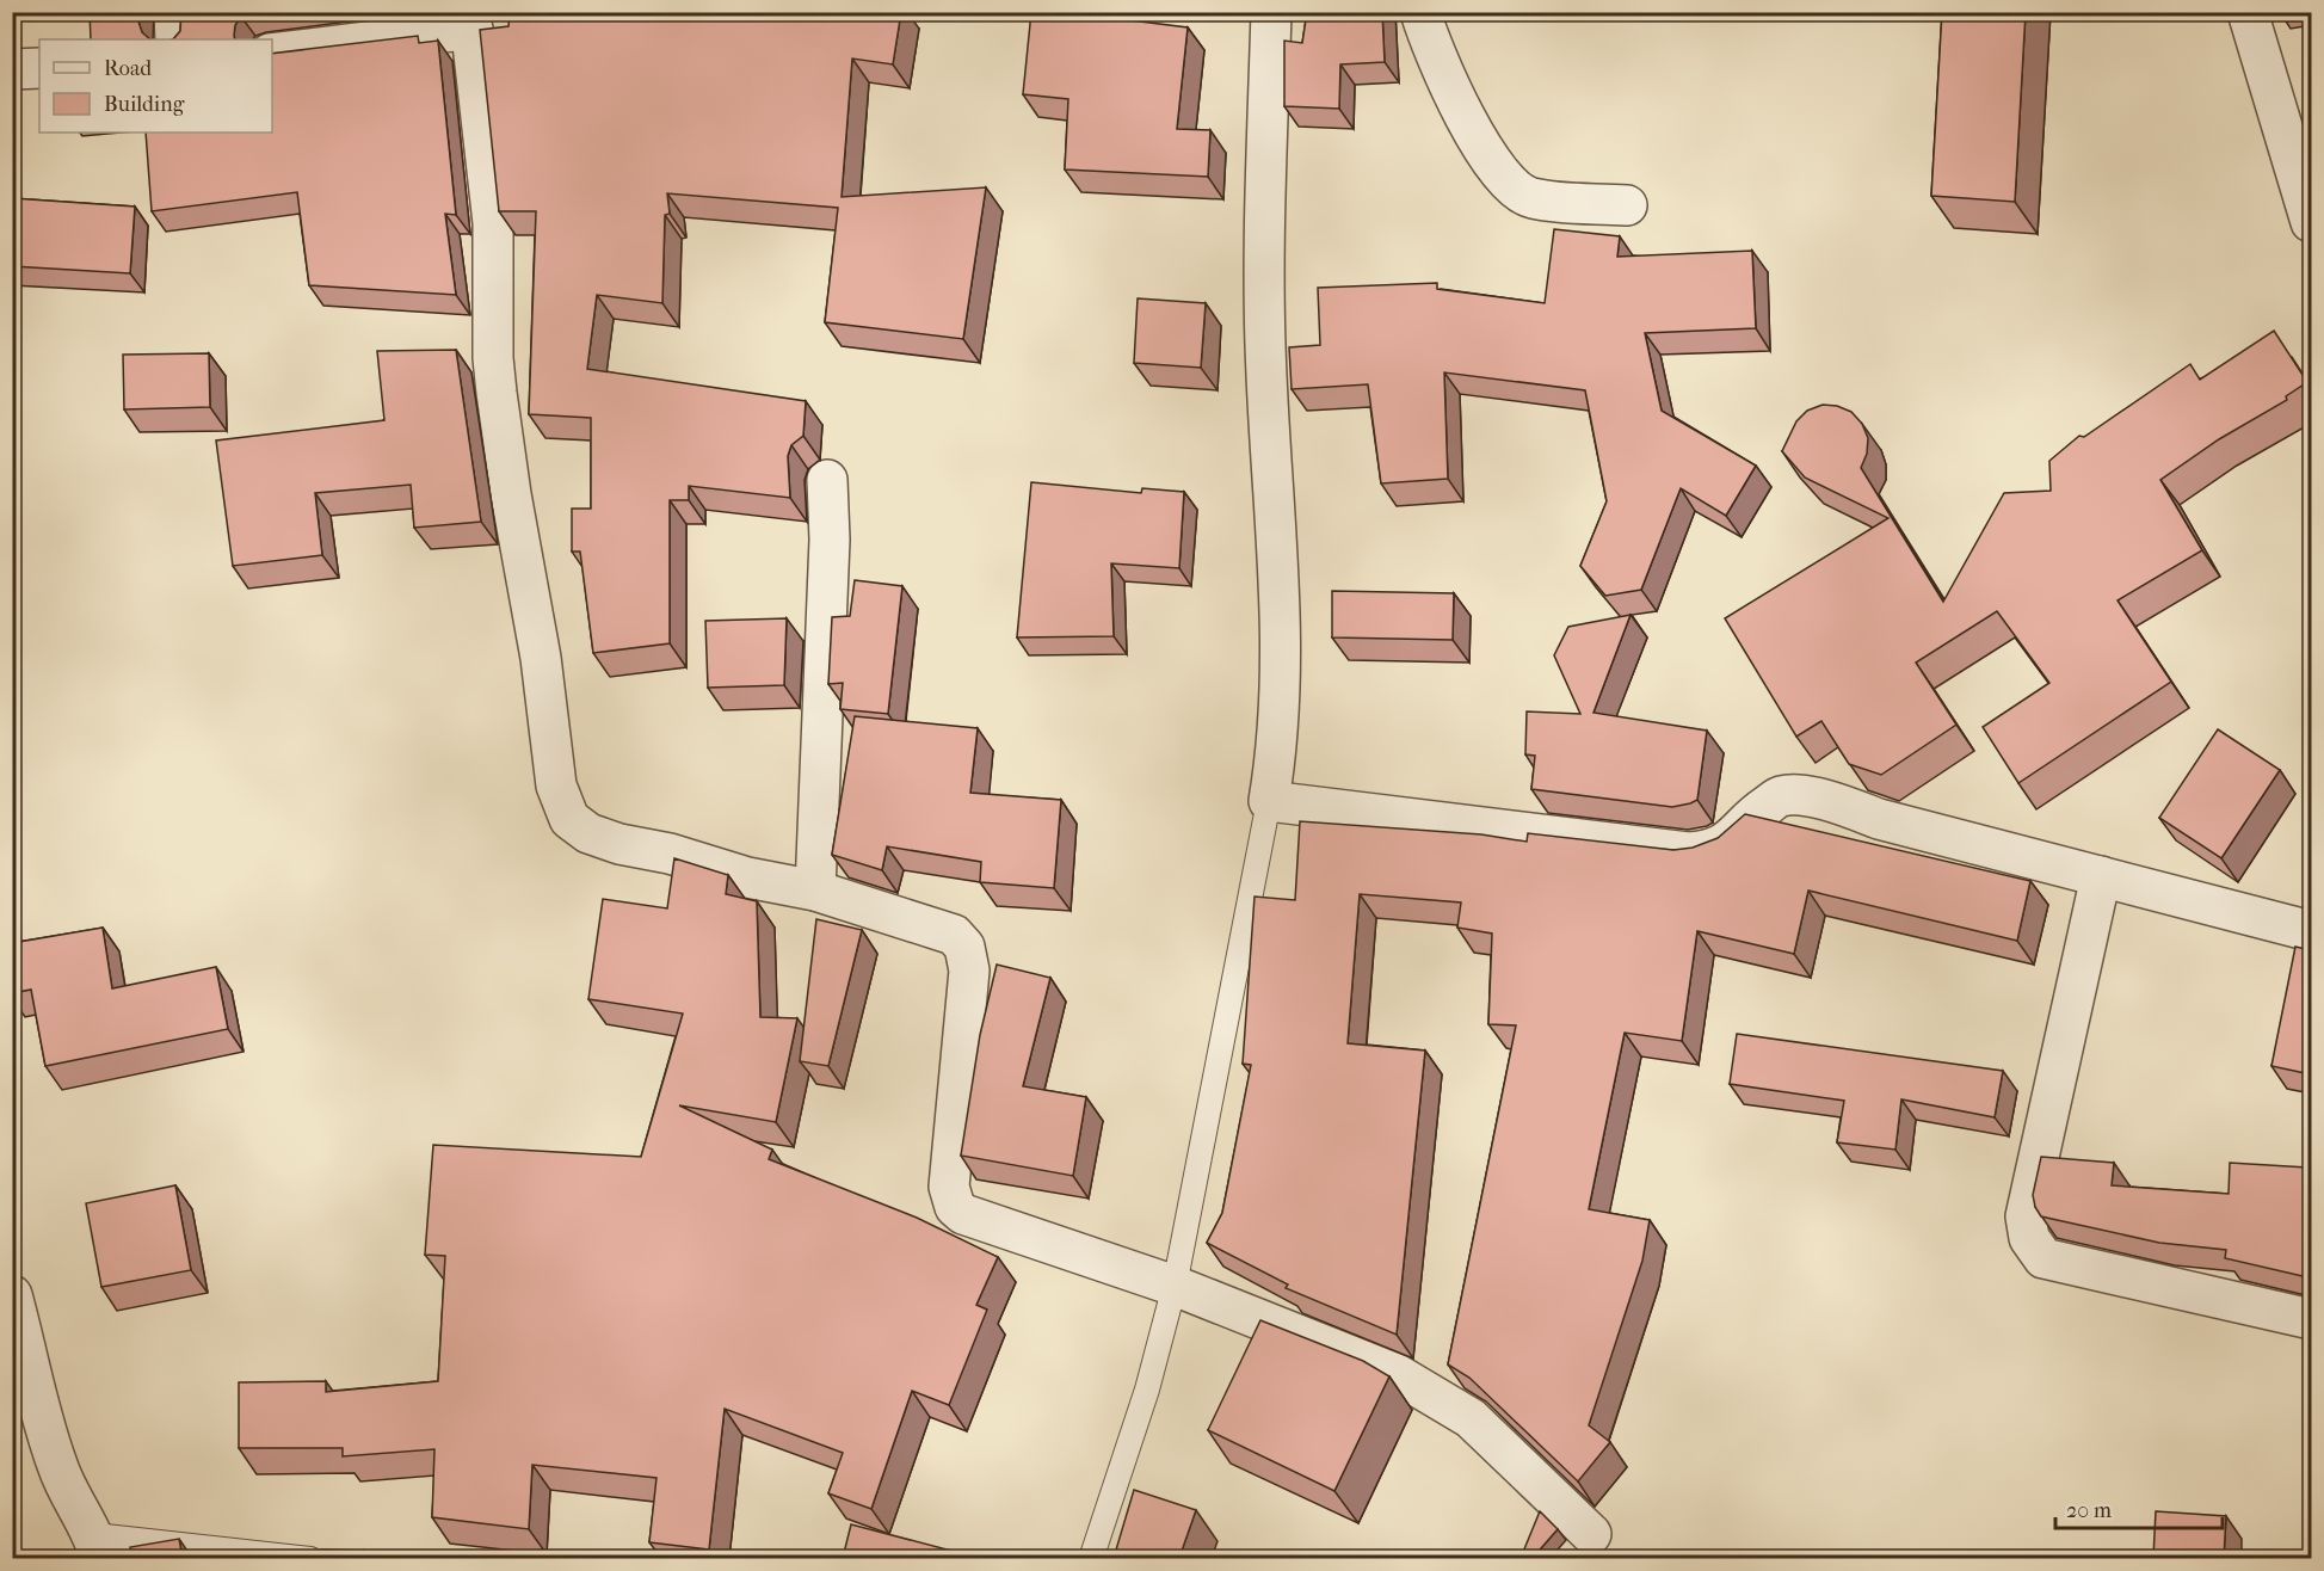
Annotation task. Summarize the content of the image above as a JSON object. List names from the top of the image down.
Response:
{
  "legend": ["Road", "Building"],
  "scale_bar": "20 m"
}
